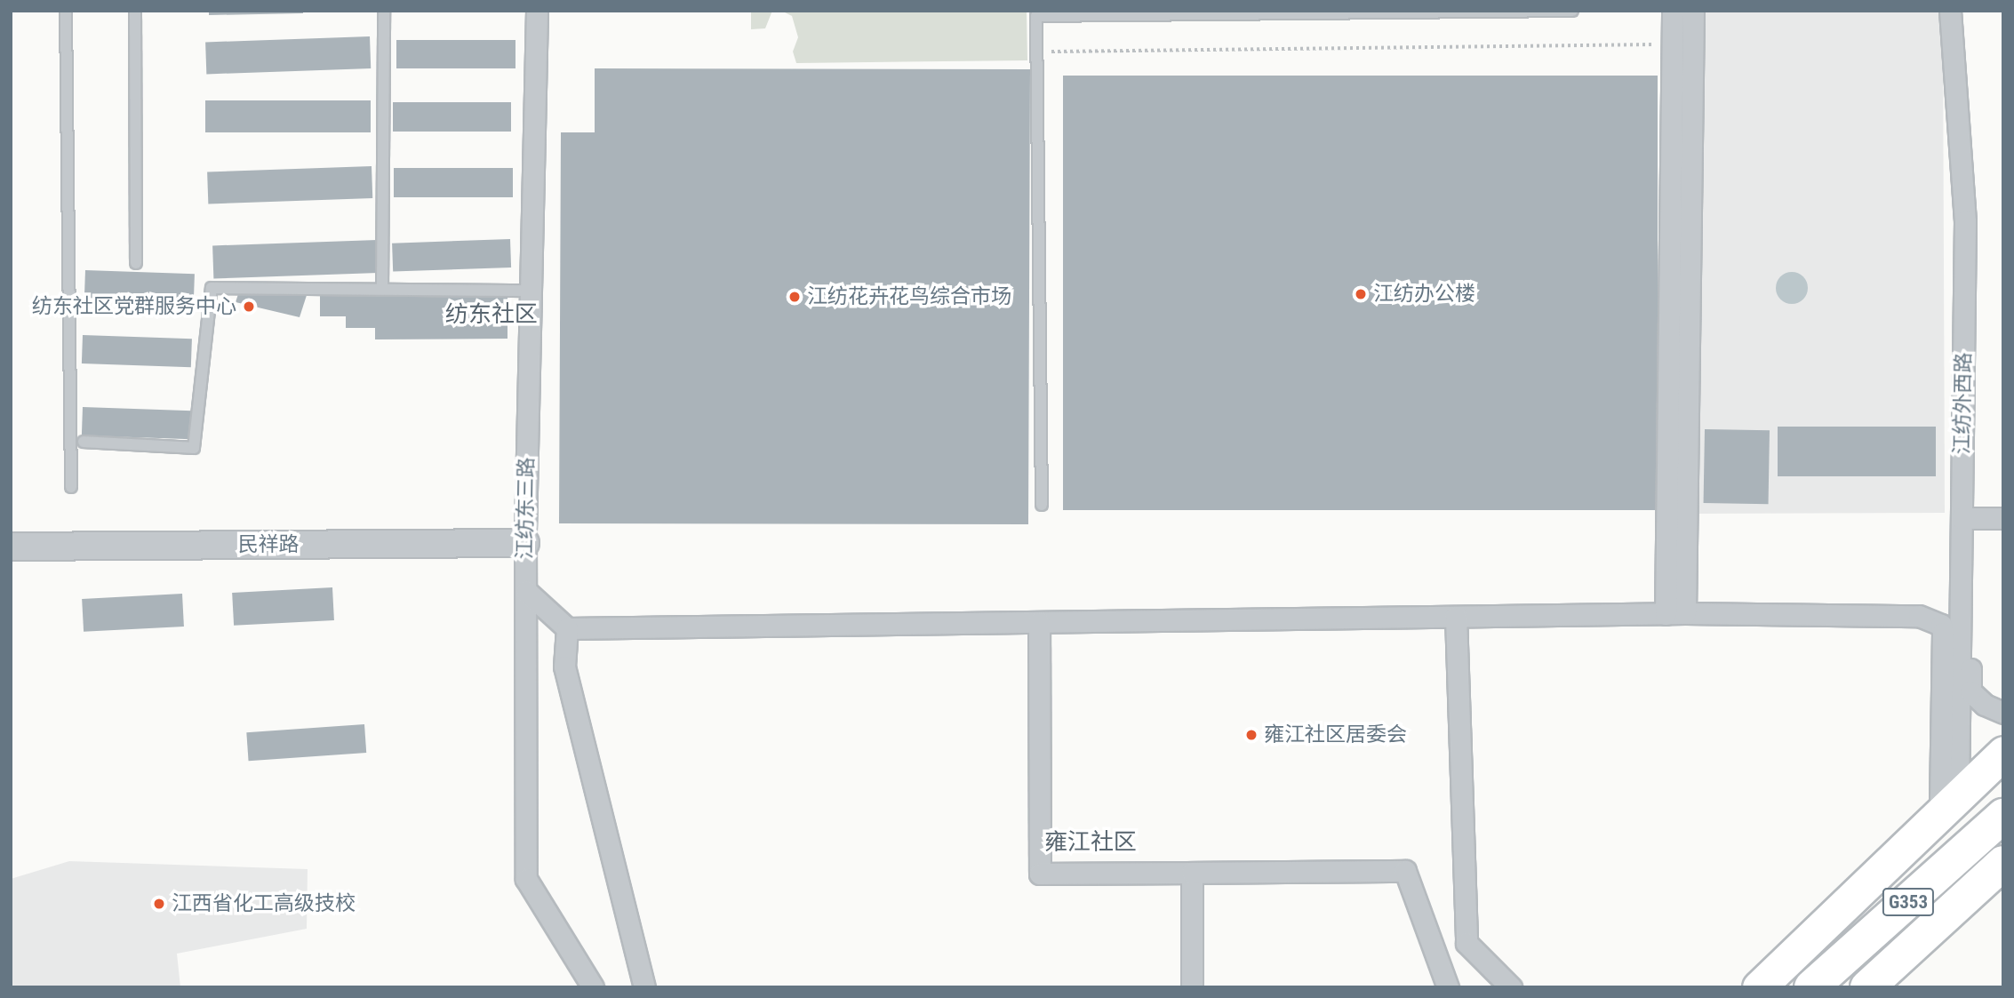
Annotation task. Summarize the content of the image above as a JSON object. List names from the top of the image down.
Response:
{
  "streets": {
    "highway": ["G353"],
    "street": ["江纺外西路", "江纺东三路", "民祥路"]
  },
  "crossings": [
    ["江纺东三路", "民祥路"]
  ],
  "districts": ["纺东社区", "雍江社区"],
  "places": [
    "江纺办公楼",
    "江纺花卉花鸟综合市场",
    "纺东社区党群服务中心",
    "雍江社区居委会",
    "江西省化工高级技校"
  ]
}
